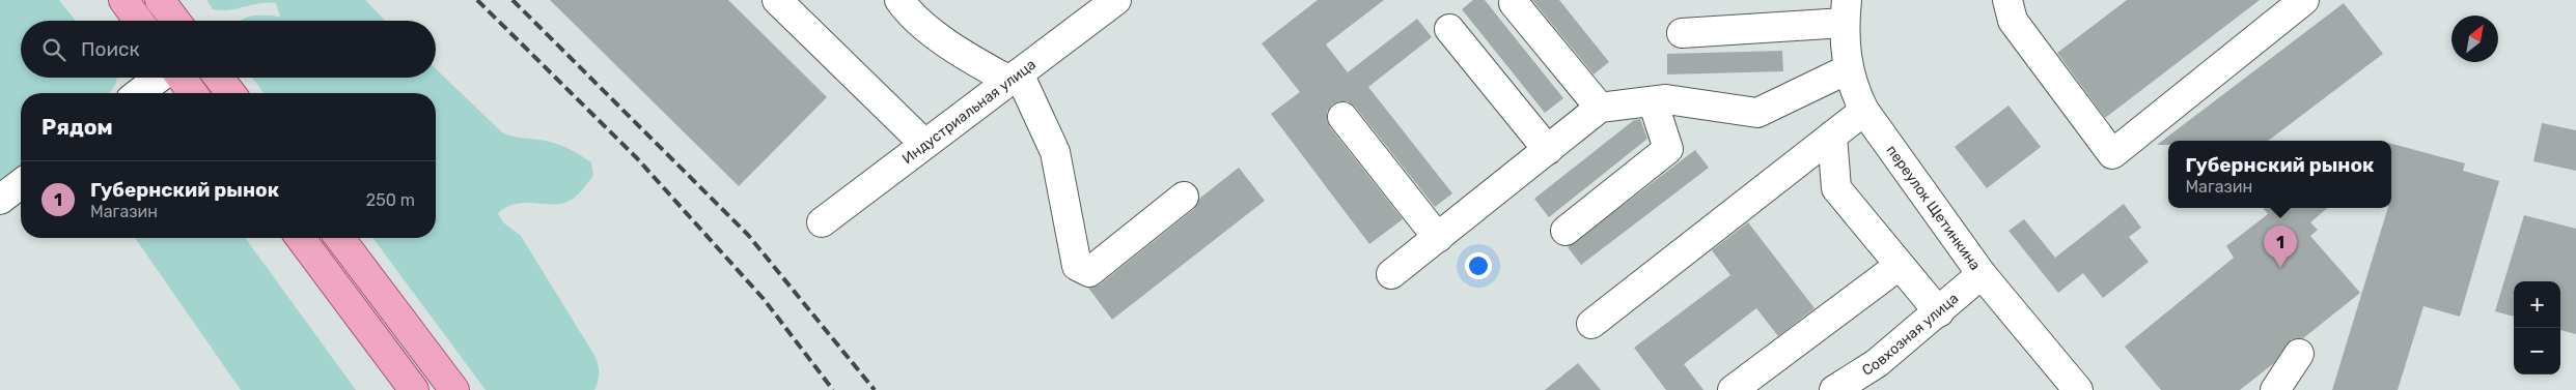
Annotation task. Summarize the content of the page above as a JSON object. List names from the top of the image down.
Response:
{
  "streets": {
    "street": ["Индустриальная улица", "переулок Щетинкина", "Совхозная улица"]
  },
  "crossings": [
    ["переулок Щетинкина", "Совхозная улица"]
  ],
  "north": "top right",
  "page": {
    "search": "Поиск",
    "heading": "Рядом",
    "popup": ["Губернский рынок", "Магазин"],
    "list": [
      {
        "mark": "1",
        "name": "Губернский рынок",
        "note": "Магазин",
        "value": "250 m"
      }
    ],
    "pins": "1",
    "map_buttons": ["+", "−"]
  }
}
